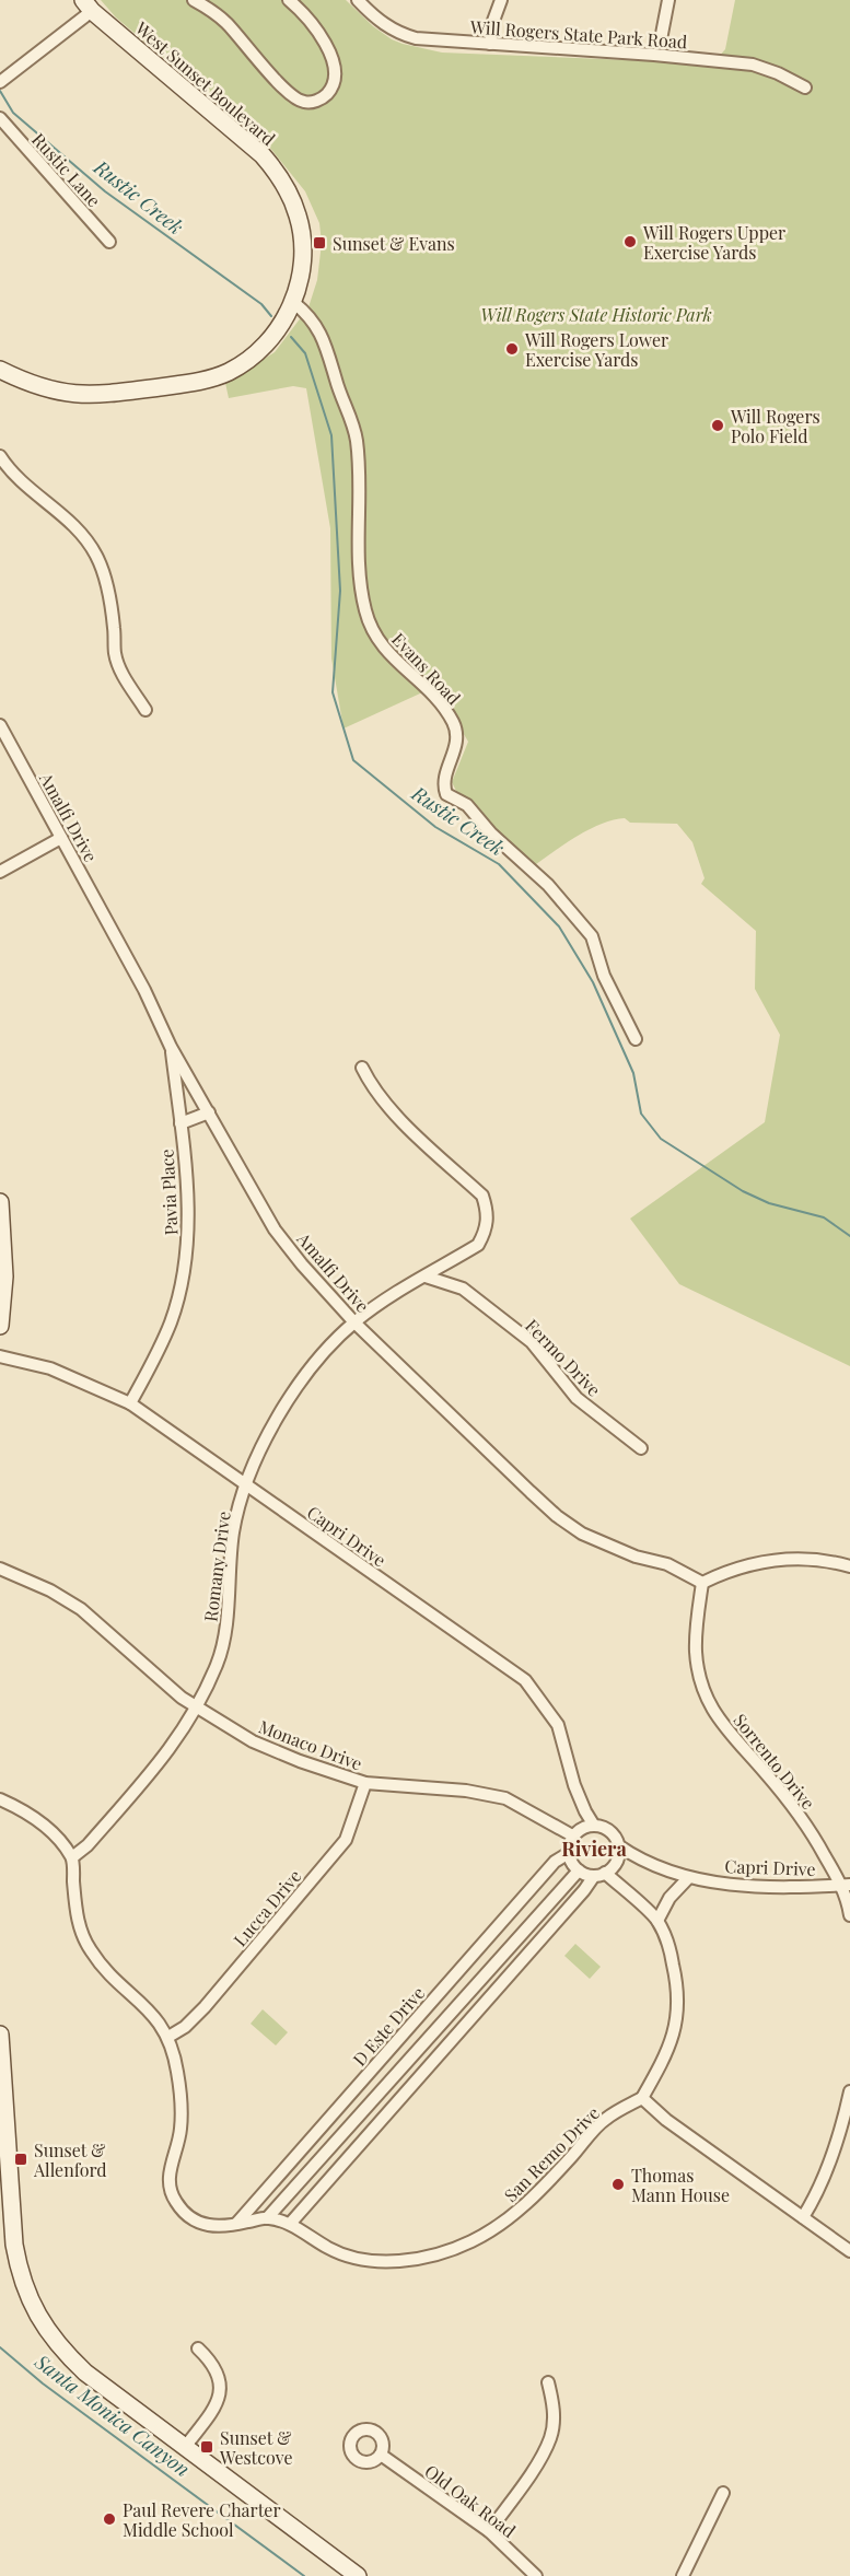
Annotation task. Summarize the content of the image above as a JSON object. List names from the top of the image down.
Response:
{
  "streets": {
    "main road": ["West Sunset Boulevard"],
    "street": [
      "Will Rogers State Park Road",
      "Rustic Lane",
      "Evans Road",
      "Amalfi Drive",
      "Pavia Place",
      "Fermo Drive",
      "Capri Drive",
      "Romany Drive",
      "Monaco Drive",
      "Sorrento Drive",
      "Lucca Drive",
      "D Este Drive",
      "San Remo Drive",
      "Old Oak Road"
    ]
  },
  "crossings": [
    ["West Sunset Boulevard", "Evans Road"],
    ["Amalfi Drive", "Pavia Place"],
    ["Amalfi Drive", "Romany Drive"],
    ["Amalfi Drive", "Sorrento Drive"],
    ["Pavia Place", "Capri Drive"],
    ["Fermo Drive", "Romany Drive"],
    ["Capri Drive", "Romany Drive"],
    ["Capri Drive", "Monaco Drive"],
    ["Capri Drive", "Sorrento Drive"],
    ["Capri Drive", "D Este Drive"],
    ["Romany Drive", "Monaco Drive"],
    ["Romany Drive", "San Remo Drive"],
    ["Monaco Drive", "Lucca Drive"],
    ["Monaco Drive", "D Este Drive"],
    ["Lucca Drive", "San Remo Drive"],
    ["D Este Drive", "San Remo Drive"]
  ],
  "districts": ["Riviera"],
  "water": ["Rustic Creek", "Santa Monica Canyon"],
  "parks": ["Will Rogers State Historic Park"],
  "places": {
    "other": [
      "Will Rogers Upper Exercise Yards",
      "Will Rogers Lower Exercise Yards",
      "Will Rogers Polo Field",
      "Thomas Mann House",
      "Paul Revere Charter Middle School"
    ],
    "transit": ["Sunset & Evans", "Sunset & Allenford", "Sunset & Westcove"]
  }
}
